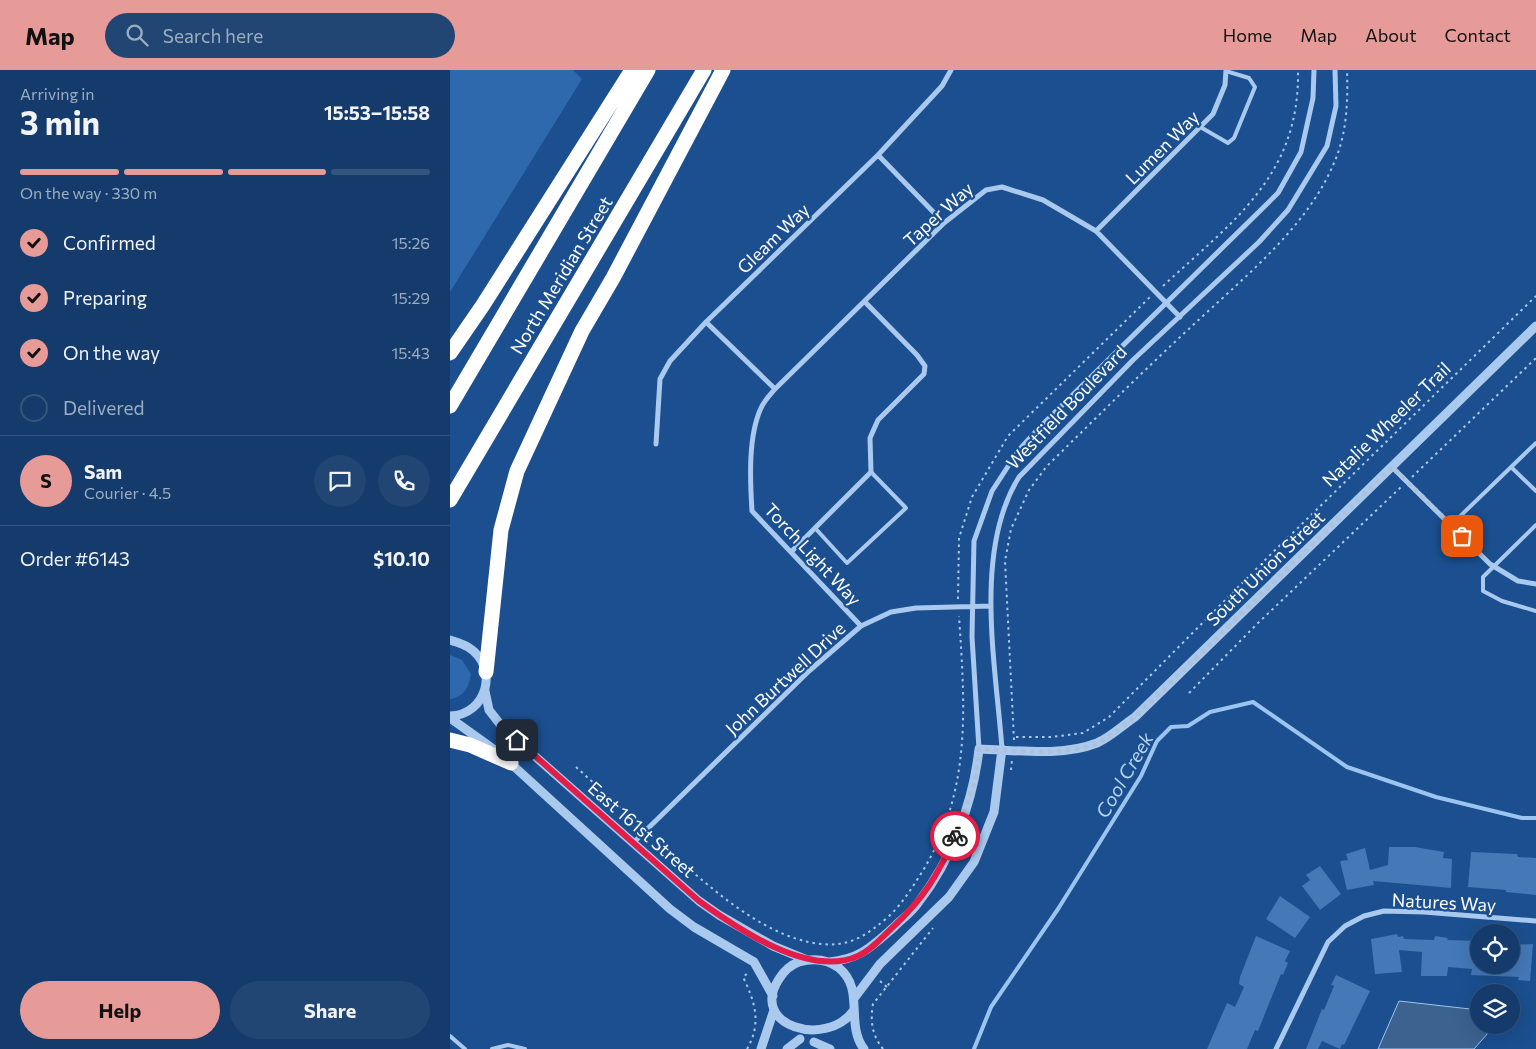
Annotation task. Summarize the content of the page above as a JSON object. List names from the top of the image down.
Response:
{
  "streets": {
    "highway": ["North Meridian Street"],
    "street": [
      "Lumen Way",
      "Taper Way",
      "Gleam Way",
      "Westfield Boulevard",
      "Torch Light Way",
      "South Union Street",
      "John Burtwell Drive",
      "East 161st Street",
      "Natures Way"
    ],
    "path": ["Natalie Wheeler Trail"]
  },
  "crossings": [
    ["Lumen Way", "Taper Way"],
    ["Taper Way", "Westfield Boulevard"],
    ["Taper Way", "Torch Light Way"],
    ["Westfield Boulevard", "South Union Street"],
    ["Westfield Boulevard", "John Burtwell Drive"],
    ["Westfield Boulevard", "East 161st Street"],
    ["Torch Light Way", "John Burtwell Drive"],
    ["John Burtwell Drive", "East 161st Street"]
  ],
  "water": ["Cool Creek"],
  "page": {
    "header": "Map",
    "search": "Search here",
    "nav": [
      "Home",
      "Map",
      "About",
      "Contact"
    ],
    "heading": ["3 min", "Arriving in", "15:53–15:58"],
    "panel": [
      "Sam",
      "Courier · 4.5",
      "Order #6143",
      "$10.10"
    ],
    "bar": "On the way · 330 m",
    "list": [
      ["Confirmed", "15:26"],
      ["Preparing", "15:29"],
      ["On the way", "15:43"],
      "Delivered"
    ],
    "round": "S",
    "buttons": ["Help", "Share"]
  }
}
